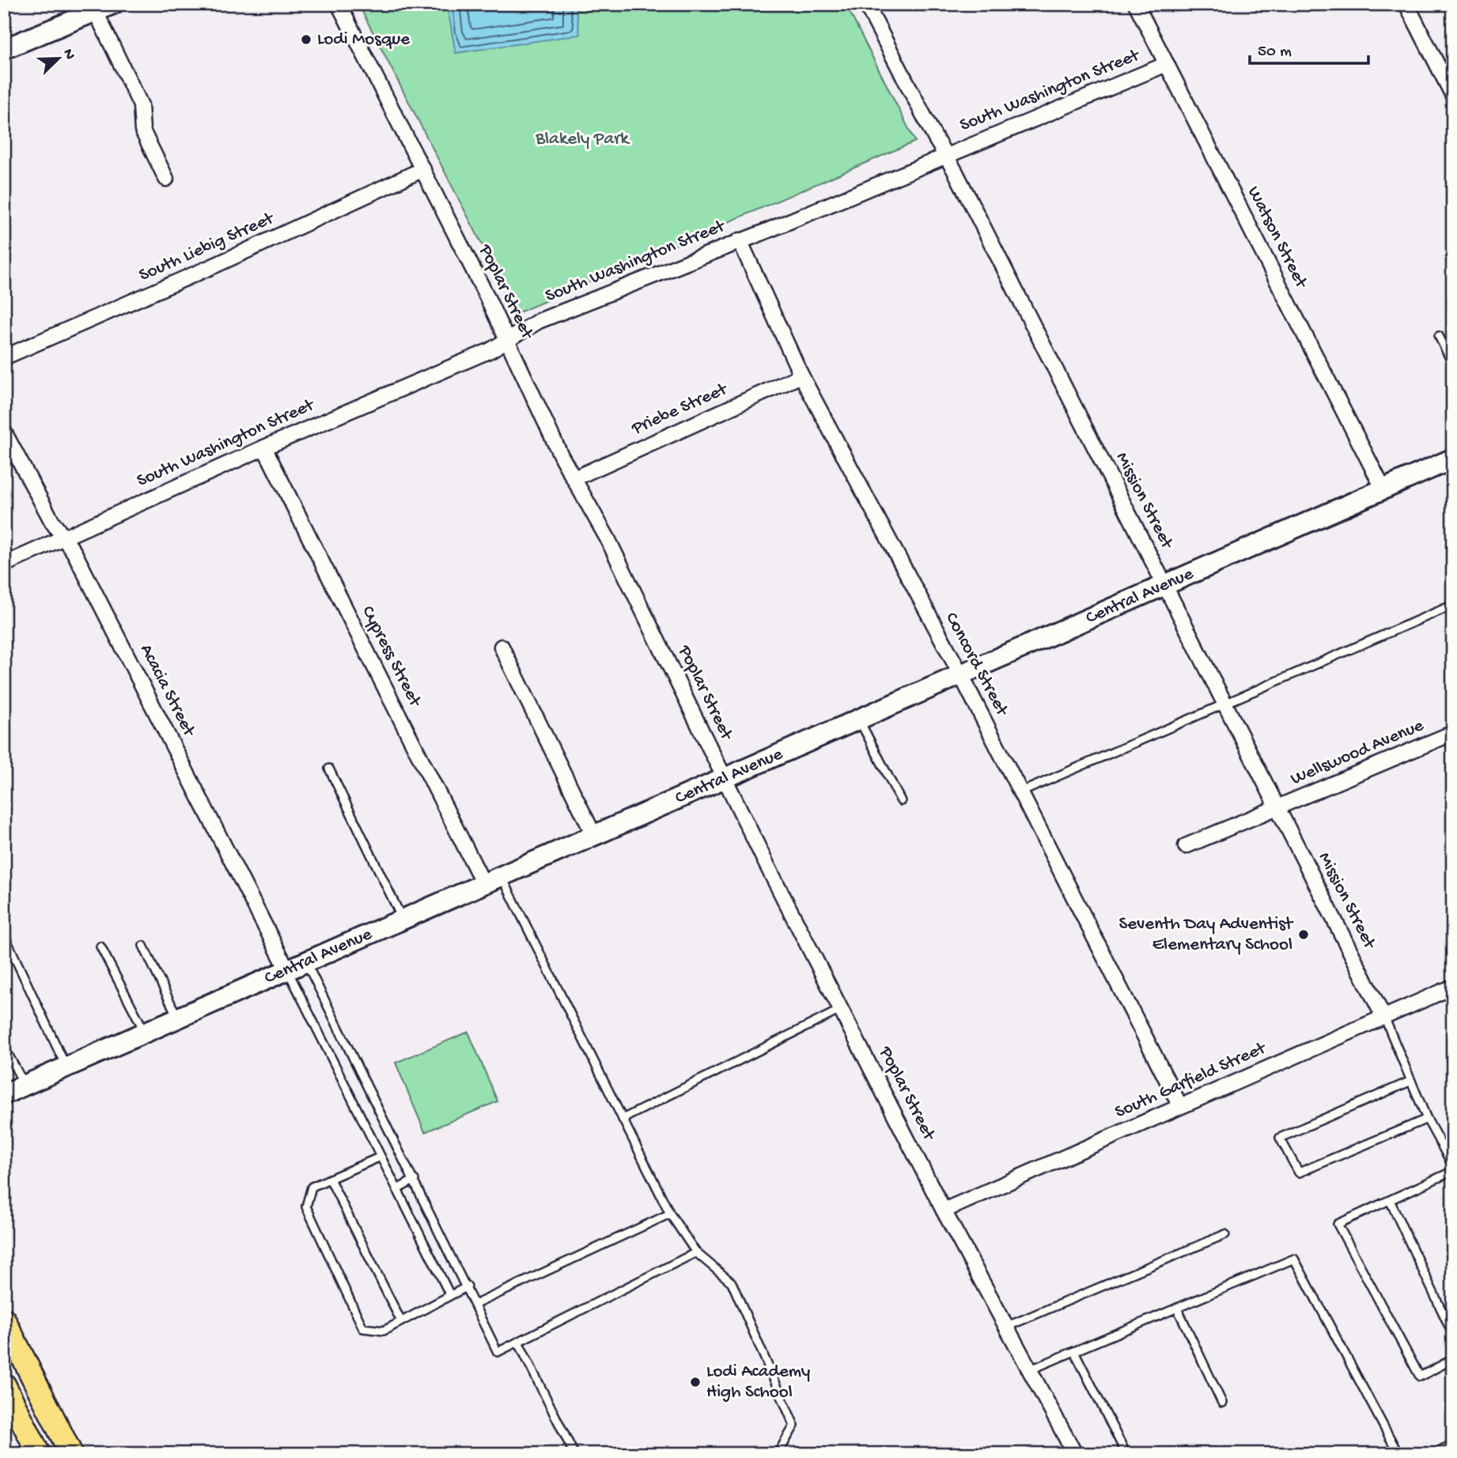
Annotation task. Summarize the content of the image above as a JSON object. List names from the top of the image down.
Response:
{
  "streets": {
    "street": [
      "South Washington Street",
      "Watson Street",
      "South Liebig Street",
      "Poplar Street",
      "Priebe Street",
      "Mission Street",
      "Central Avenue",
      "Cypress Street",
      "Concord Street",
      "Acacia Street",
      "Wellswood Avenue",
      "South Garfield Street"
    ]
  },
  "crossings": [
    ["South Washington Street", "Watson Street"],
    ["South Washington Street", "Poplar Street"],
    ["South Washington Street", "Mission Street"],
    ["South Washington Street", "Cypress Street"],
    ["South Washington Street", "Concord Street"],
    ["South Washington Street", "Acacia Street"],
    ["Watson Street", "Central Avenue"],
    ["South Liebig Street", "Poplar Street"],
    ["Poplar Street", "Priebe Street"],
    ["Poplar Street", "Central Avenue"],
    ["Poplar Street", "South Garfield Street"],
    ["Priebe Street", "Concord Street"],
    ["Mission Street", "Central Avenue"],
    ["Mission Street", "Wellswood Avenue"],
    ["Mission Street", "South Garfield Street"],
    ["Central Avenue", "Cypress Street"],
    ["Central Avenue", "Concord Street"],
    ["Central Avenue", "Acacia Street"],
    ["Concord Street", "South Garfield Street"]
  ],
  "parks": ["Blakely Park"],
  "places": ["Lodi Mosque", "Seventh Day Adventist Elementary School", "Lodi Academy High School"],
  "scale_bar": "50 m",
  "north": "top right"
}
